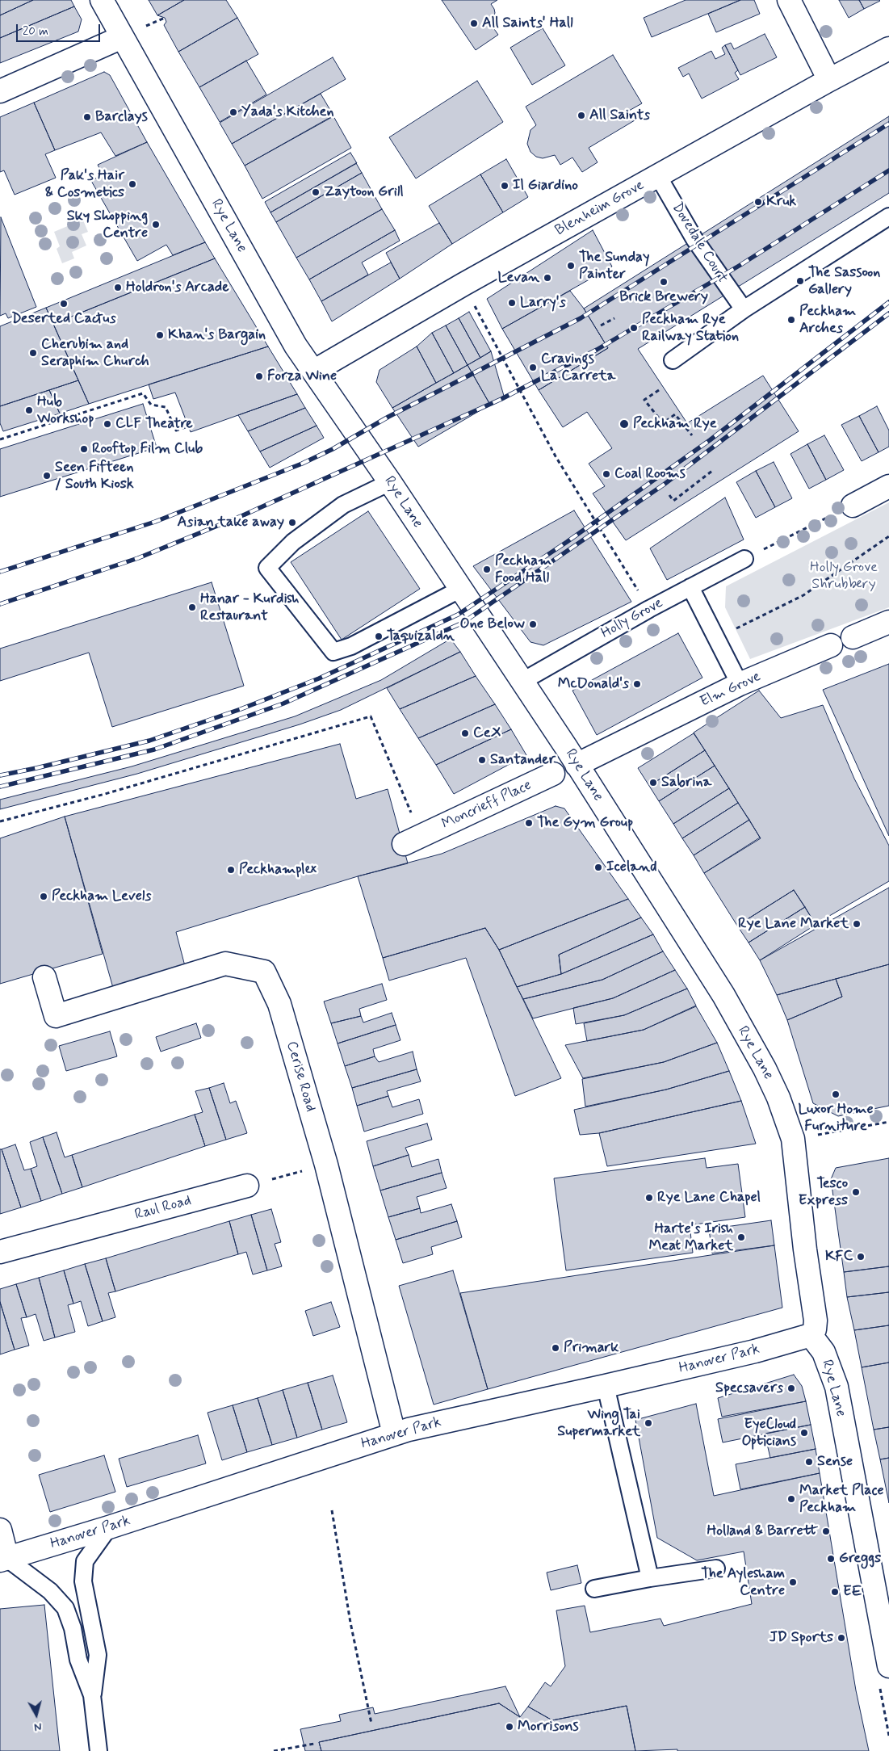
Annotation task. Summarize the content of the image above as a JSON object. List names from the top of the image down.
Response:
{
  "streets": {
    "street": [
      "Blenheim Grove",
      "Rye Lane",
      "Elm Grove",
      "Moncrieff Place",
      "Cerise Road",
      "Raul Road",
      "Hanover Park"
    ],
    "lane": ["Dovedale Court", "Holly Grove"]
  },
  "crossings": [
    ["Blenheim Grove", "Rye Lane"],
    ["Blenheim Grove", "Dovedale Court"],
    ["Rye Lane", "Holly Grove"],
    ["Rye Lane", "Elm Grove"],
    ["Rye Lane", "Hanover Park"],
    ["Cerise Road", "Hanover Park"]
  ],
  "parks": ["Holly Grove Shrubbery"],
  "places": [
    "All Saints' Hall",
    "Yada's Kitchen",
    "All Saints",
    "Barclays",
    "Pak's Hair & Cosmetics",
    "Il Giardino",
    "Zaytoon Grill",
    "Kruk",
    "Sky Shopping Centre",
    "The Sunday Painter",
    "Levan",
    "The Sassoon Gallery",
    "Brick Brewery",
    "Holdron's Arcade",
    "Larry's",
    "Deserted Cactus",
    "Peckham Arches",
    "Peckham Rye Railway Station",
    "Khan's Bargain",
    "Cherubim and Seraphim Church",
    "Cravings La Carreta",
    "Forza Wine",
    "Hub Workshop",
    "CLF Theatre",
    "Peckham Rye",
    "Rooftop Film Club",
    "Coal Rooms",
    "Seen Fifteen / South Kiosk",
    "Asian take away",
    "Peckham Food Hall",
    "Hanar - Kurdish Restaurant",
    "One Below",
    "Taquizaldn",
    "McDonald's",
    "CeX",
    "Santander",
    "Sabrina",
    "The Gym Group",
    "Iceland",
    "Peckhamplex",
    "Peckham Levels",
    "Rye Lane Market",
    "Luxor Home Furniture",
    "Tesco Express",
    "Rye Lane Chapel",
    "Harte's Irish Meat Market",
    "KFC",
    "Primark",
    "Specsavers",
    "Wing Tai Supermarket",
    "EyeCloud Opticians",
    "Sense",
    "Market Place Peckham",
    "Holland & Barrett",
    "Greggs",
    "The Aylesham Centre",
    "EE",
    "JD Sports",
    "Morrisons"
  ],
  "scale_bar": "20 m",
  "north": "bottom"
}
